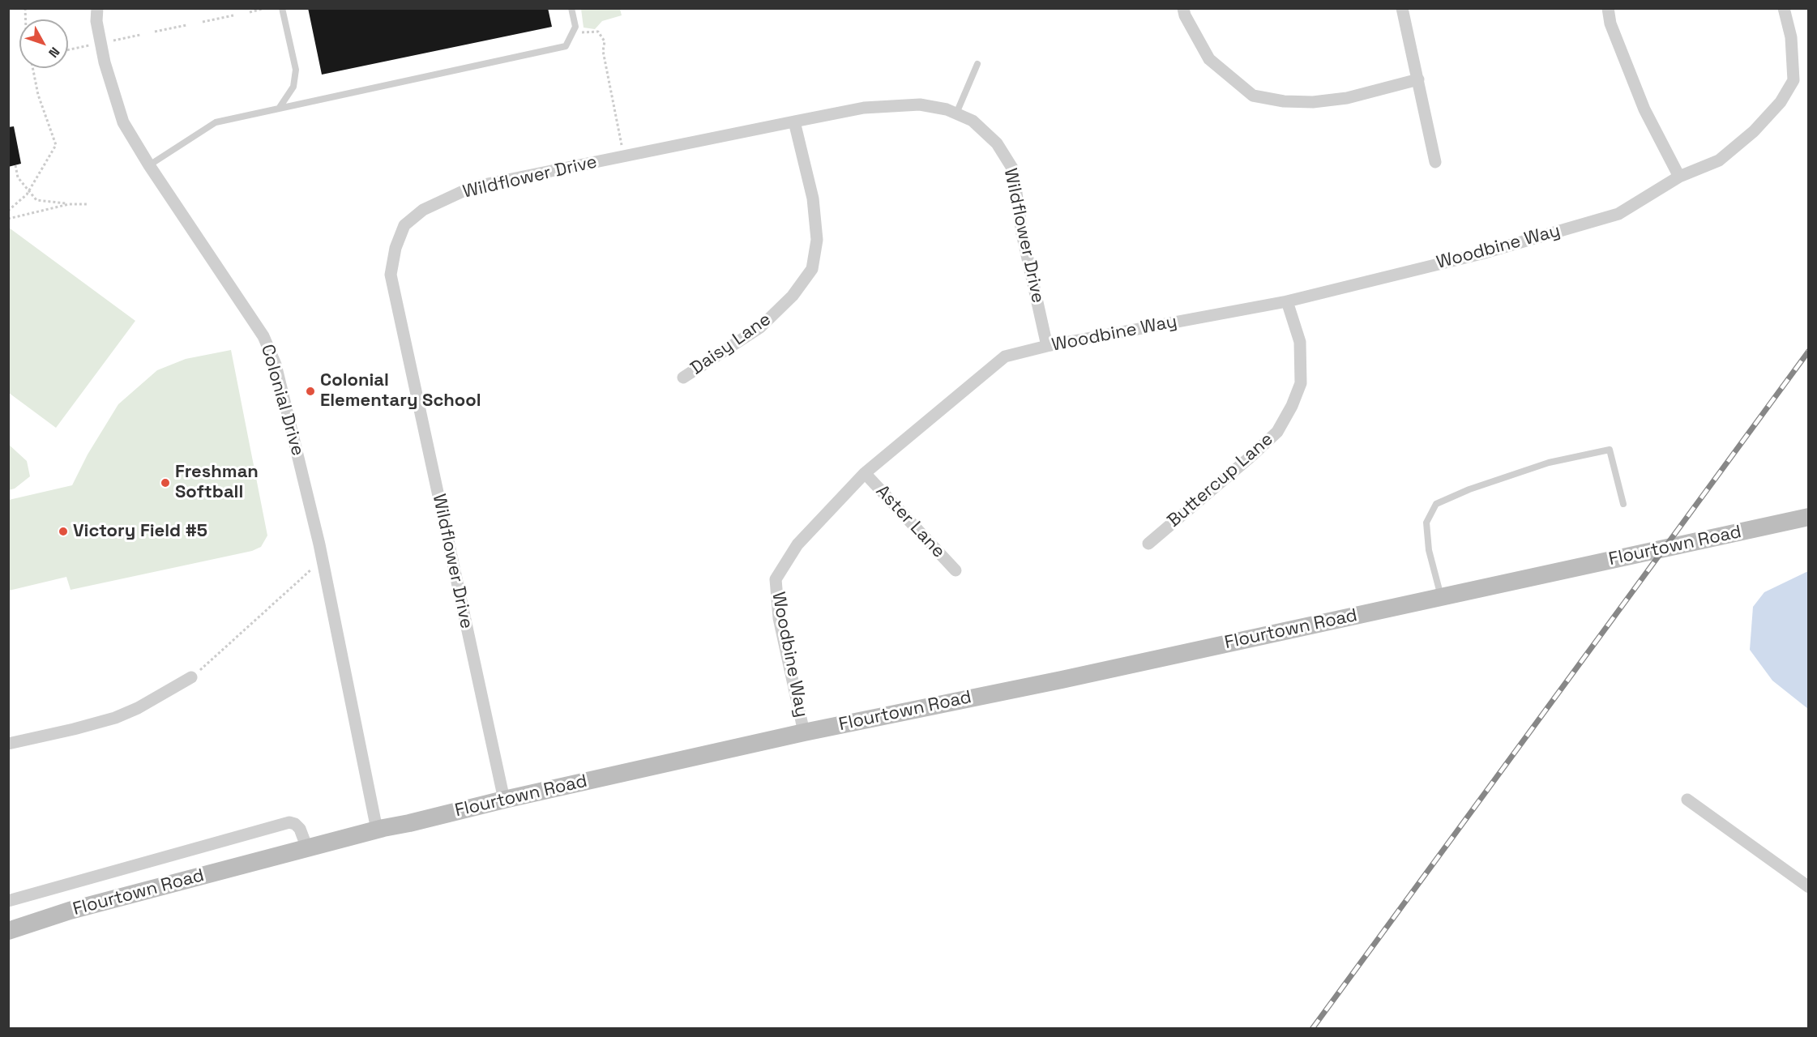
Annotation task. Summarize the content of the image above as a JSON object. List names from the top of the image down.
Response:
{
  "streets": {
    "main road": ["Flourtown Road"],
    "street": [
      "Wildflower Drive",
      "Woodbine Way",
      "Daisy Lane",
      "Colonial Drive",
      "Buttercup Lane",
      "Aster Lane"
    ]
  },
  "crossings": [
    ["Wildflower Drive", "Woodbine Way"],
    ["Wildflower Drive", "Daisy Lane"],
    ["Wildflower Drive", "Flourtown Road"],
    ["Woodbine Way", "Buttercup Lane"],
    ["Woodbine Way", "Aster Lane"],
    ["Woodbine Way", "Flourtown Road"],
    ["Colonial Drive", "Flourtown Road"]
  ],
  "places": ["Colonial Elementary School", "Freshman Softball", "Victory Field #5"],
  "north": "bottom right"
}
